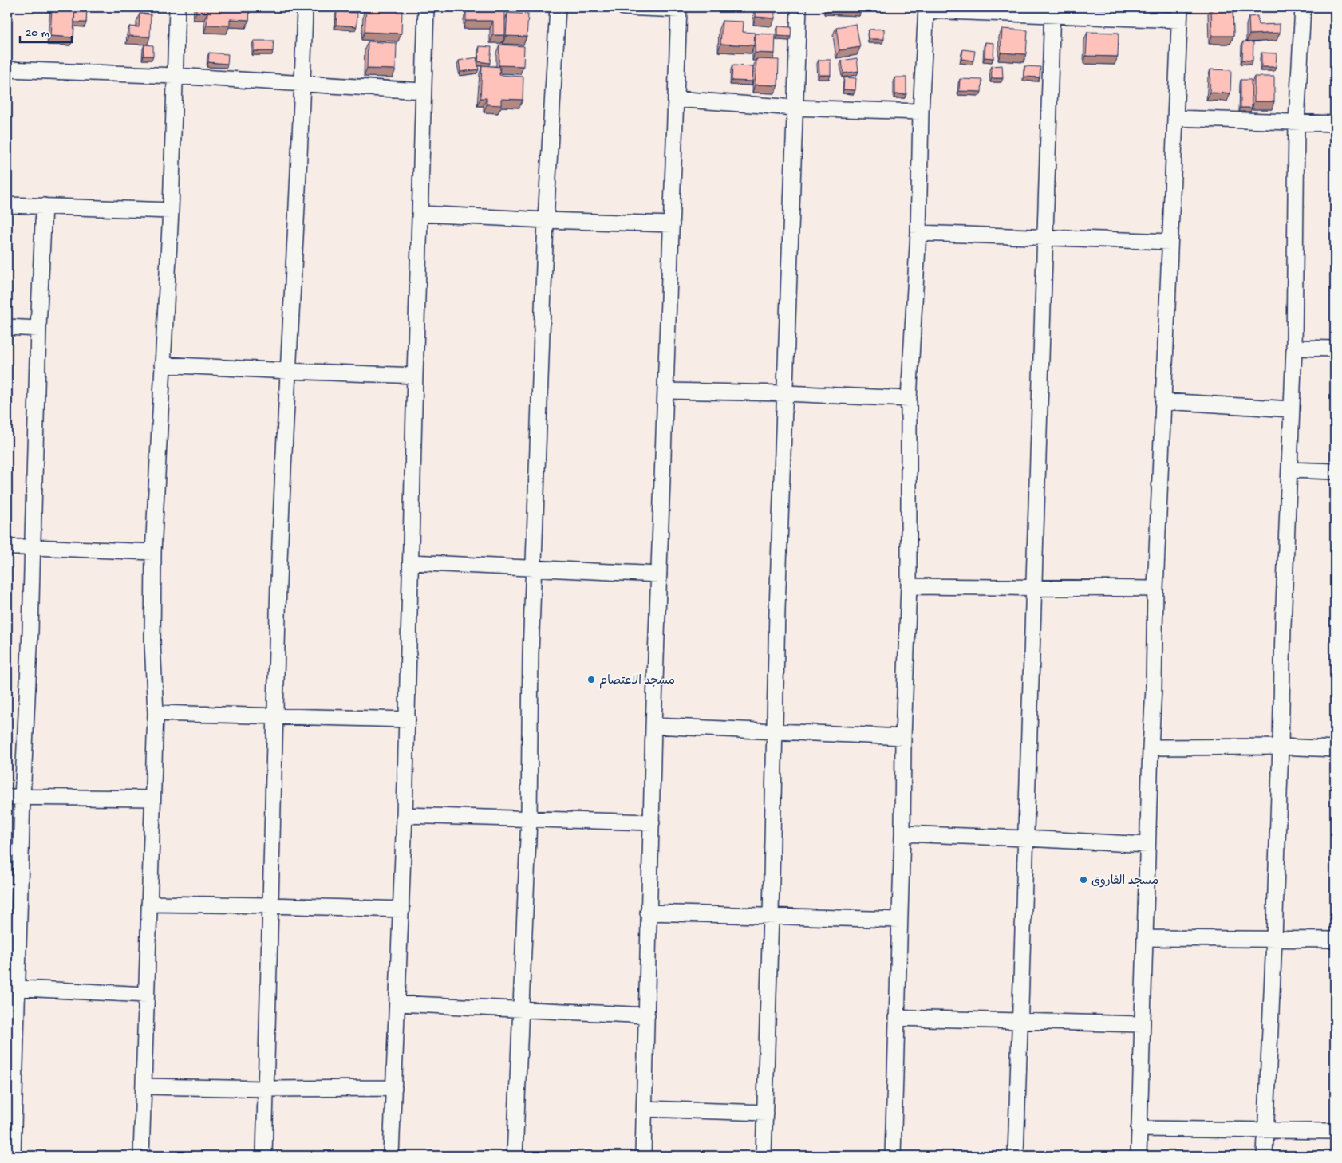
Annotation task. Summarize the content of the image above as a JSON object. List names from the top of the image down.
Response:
{
  "places": ["مسجد الاعتصام", "مسجد الفاروق"],
  "scale_bar": "20 m"
}
